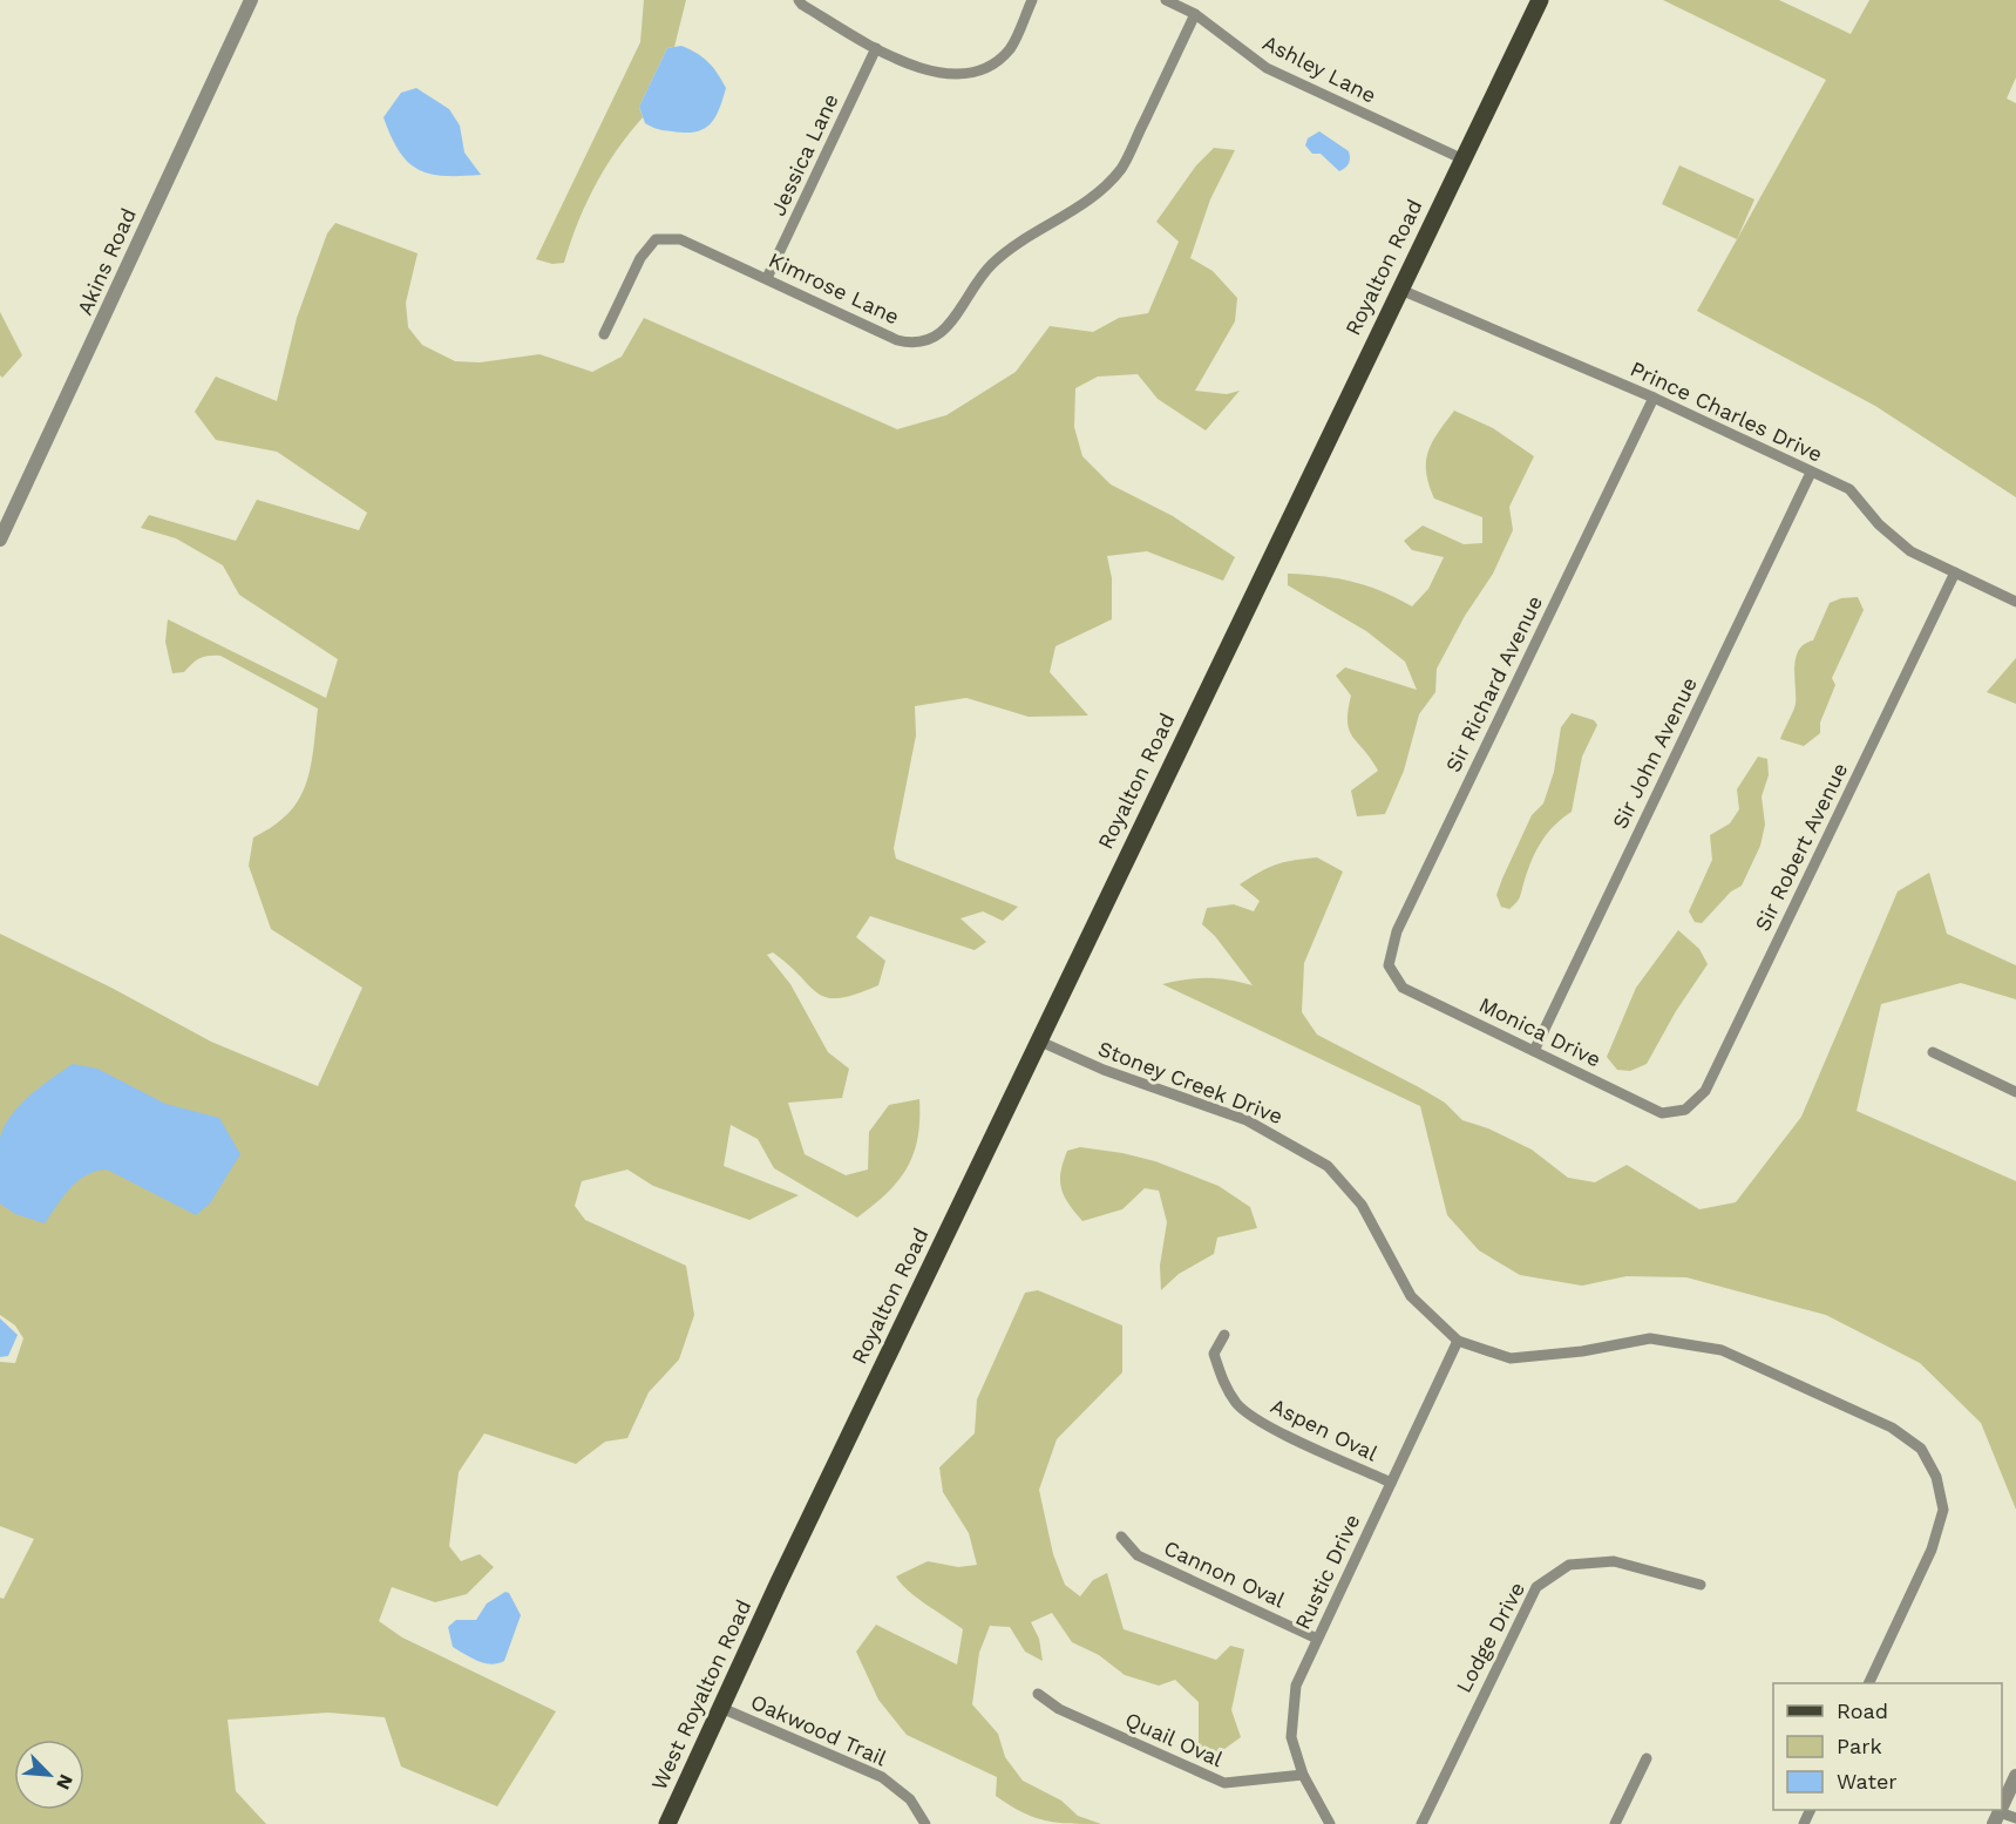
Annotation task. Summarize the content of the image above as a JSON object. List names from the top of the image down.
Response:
{
  "streets": {
    "main road": ["Royalton Road", "West Royalton Road"],
    "street": [
      "Ashley Lane",
      "Jessica Lane",
      "Akins Road",
      "Kimrose Lane",
      "Prince Charles Drive",
      "Sir Richard Avenue",
      "Sir John Avenue",
      "Sir Robert Avenue",
      "Monica Drive",
      "Stoney Creek Drive",
      "Aspen Oval",
      "Rustic Drive",
      "Cannon Oval",
      "Lodge Drive",
      "Oakwood Trail",
      "Quail Oval"
    ]
  },
  "crossings": [
    ["Ashley Lane", "Royalton Road"],
    ["Ashley Lane", "Kimrose Lane"],
    ["Jessica Lane", "Kimrose Lane"],
    ["Royalton Road", "Prince Charles Drive"],
    ["Royalton Road", "Stoney Creek Drive"],
    ["Royalton Road", "West Royalton Road"],
    ["Prince Charles Drive", "Sir Richard Avenue"],
    ["Prince Charles Drive", "Sir John Avenue"],
    ["Prince Charles Drive", "Sir Robert Avenue"],
    ["Sir Richard Avenue", "Monica Drive"],
    ["Sir John Avenue", "Monica Drive"],
    ["Sir Robert Avenue", "Monica Drive"],
    ["Stoney Creek Drive", "Rustic Drive"],
    ["Aspen Oval", "Rustic Drive"],
    ["Rustic Drive", "Cannon Oval"],
    ["Rustic Drive", "Quail Oval"],
    ["West Royalton Road", "Oakwood Trail"]
  ],
  "legend": ["Road", "Park", "Water"],
  "north": "bottom right"
}
